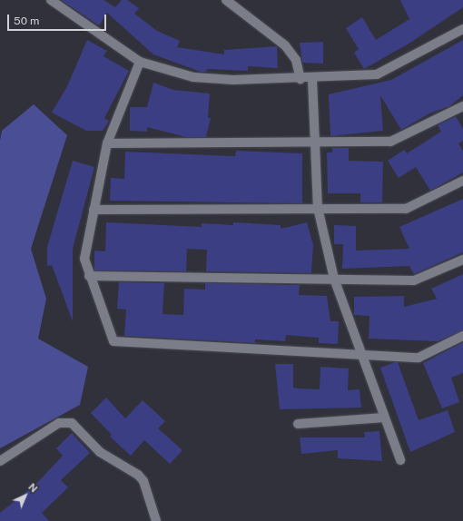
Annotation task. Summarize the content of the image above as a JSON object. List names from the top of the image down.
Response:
{
  "scale_bar": "50 m",
  "north": "top right"
}
